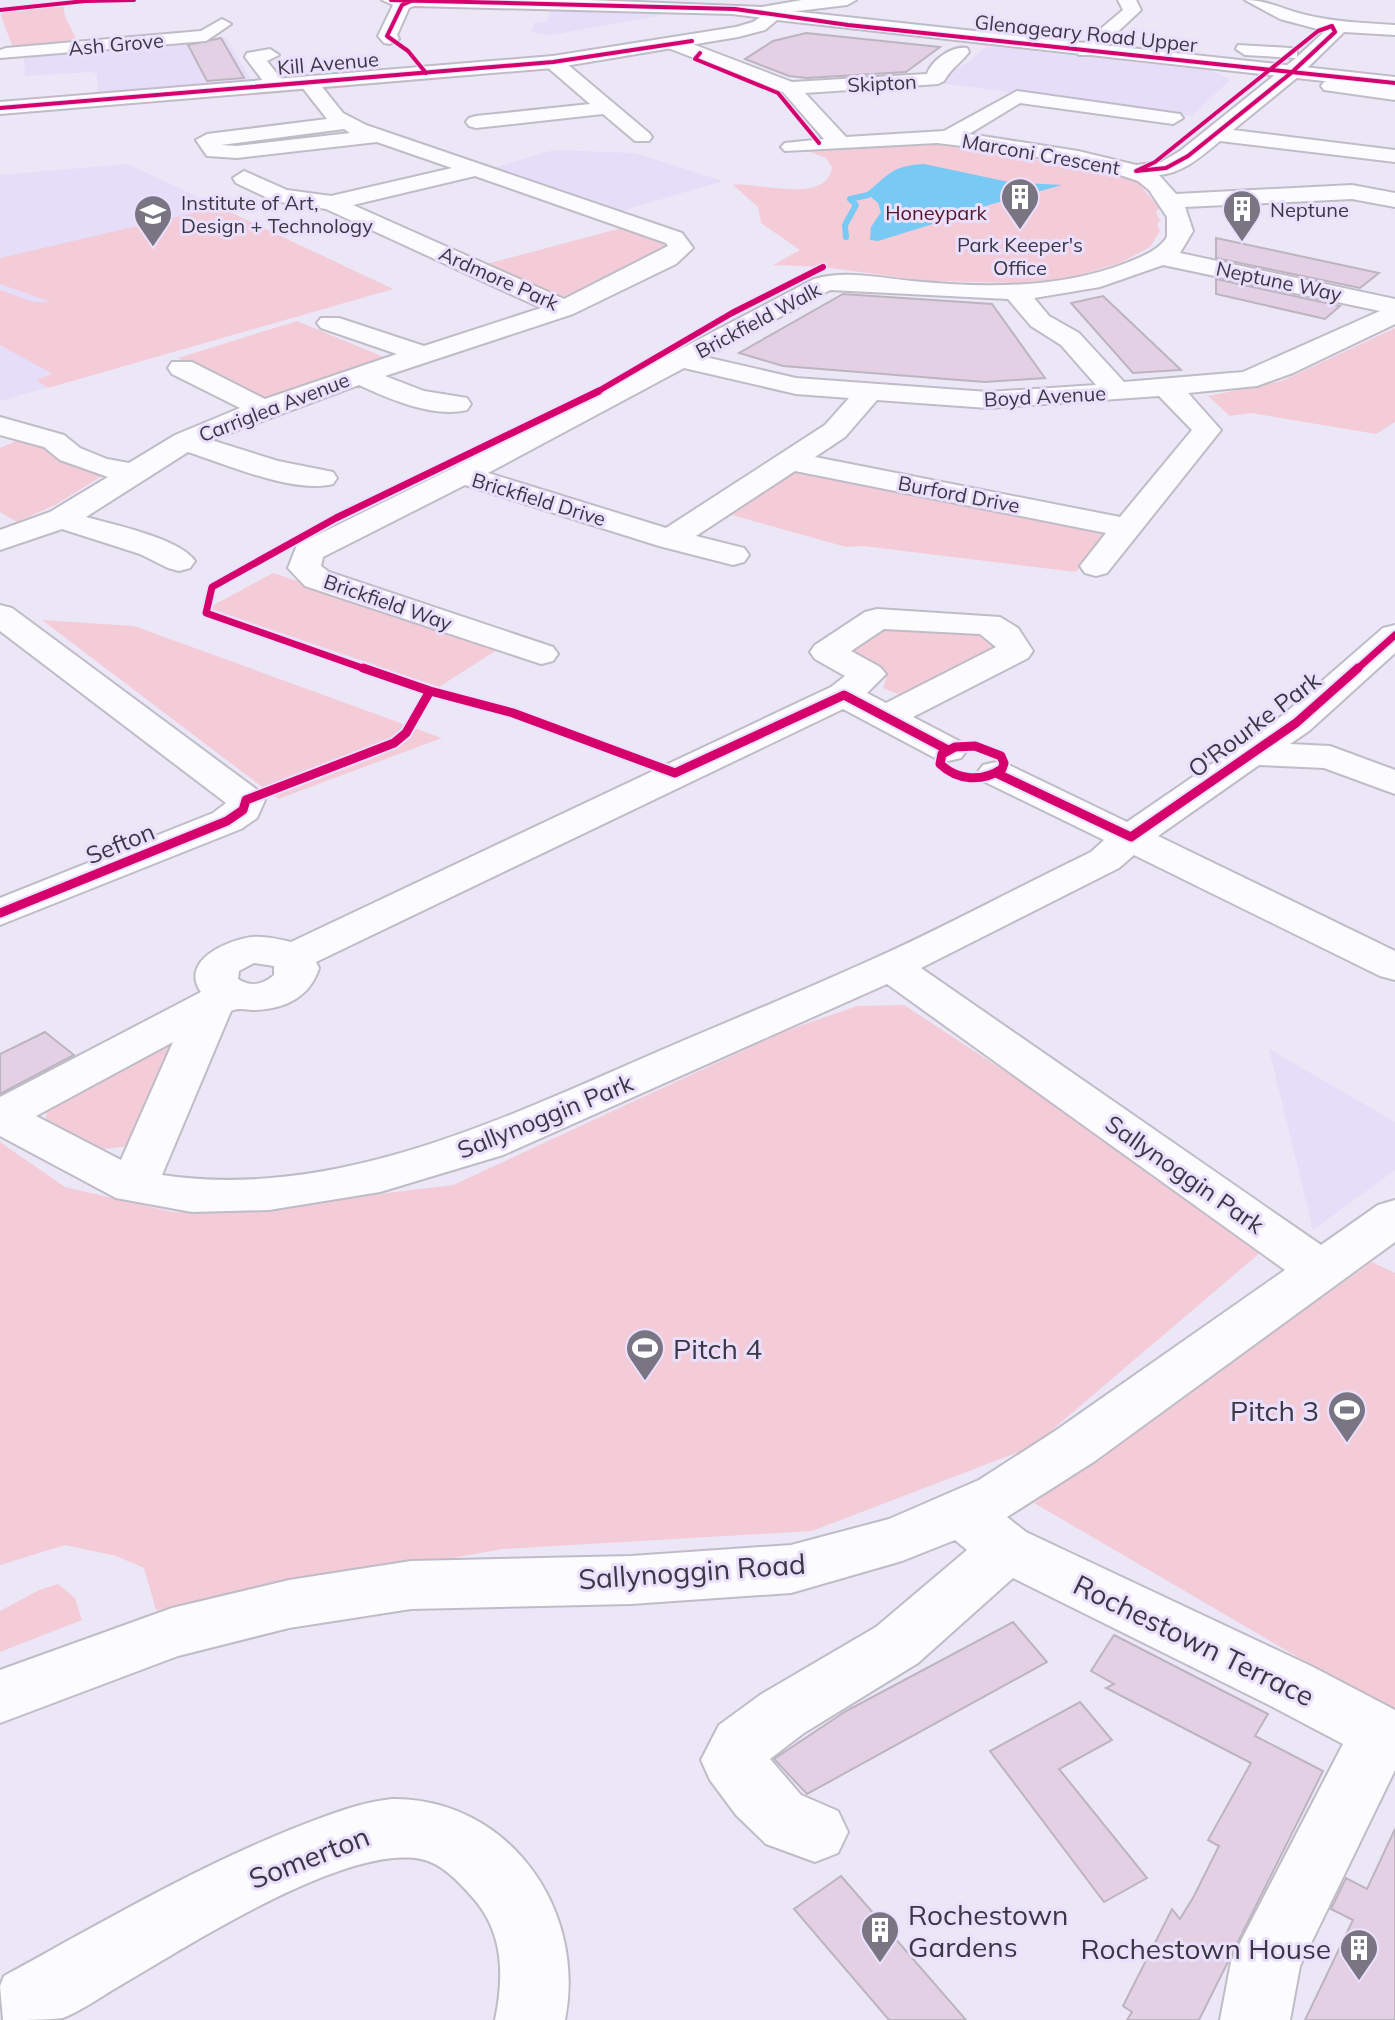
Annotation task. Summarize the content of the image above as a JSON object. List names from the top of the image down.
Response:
{
  "streets": {
    "street": [
      "Glenageary Road Upper",
      "Ash Grove",
      "Kill Avenue",
      "Skipton",
      "Marconi Crescent",
      "Ardmore Park",
      "Neptune Way",
      "Brickfield Walk",
      "Boyd Avenue",
      "Carriglea Avenue",
      "Burford Drive",
      "Brickfield Drive",
      "Brickfield Way",
      "O'Rourke Park",
      "Sefton",
      "Sallynoggin Park",
      "Sallynoggin Road",
      "Rochestown Terrace",
      "Somerton"
    ]
  },
  "crossings": [
    ["Glenageary Road Upper", "Kill Avenue"],
    ["Kill Avenue", "Ardmore Park"],
    ["Marconi Crescent", "Neptune Way"],
    ["Ardmore Park", "Carriglea Avenue"],
    ["Brickfield Walk", "Boyd Avenue"],
    ["Brickfield Walk", "Brickfield Drive"],
    ["Boyd Avenue", "Brickfield Drive"],
    ["Brickfield Drive", "Brickfield Way"],
    ["O'Rourke Park", "Sallynoggin Park"],
    ["Sallynoggin Park", "Sallynoggin Road"],
    ["Sallynoggin Road", "Rochestown Terrace"]
  ],
  "parks": ["Honeypark"],
  "places": {
    "building": [
      "Park Keeper's Office",
      "Neptune",
      "Rochestown Gardens",
      "Rochestown House"
    ],
    "school or university": ["Institute of Art, Design + Technology"],
    "sports": ["Pitch 4", "Pitch 3"]
  }
}
